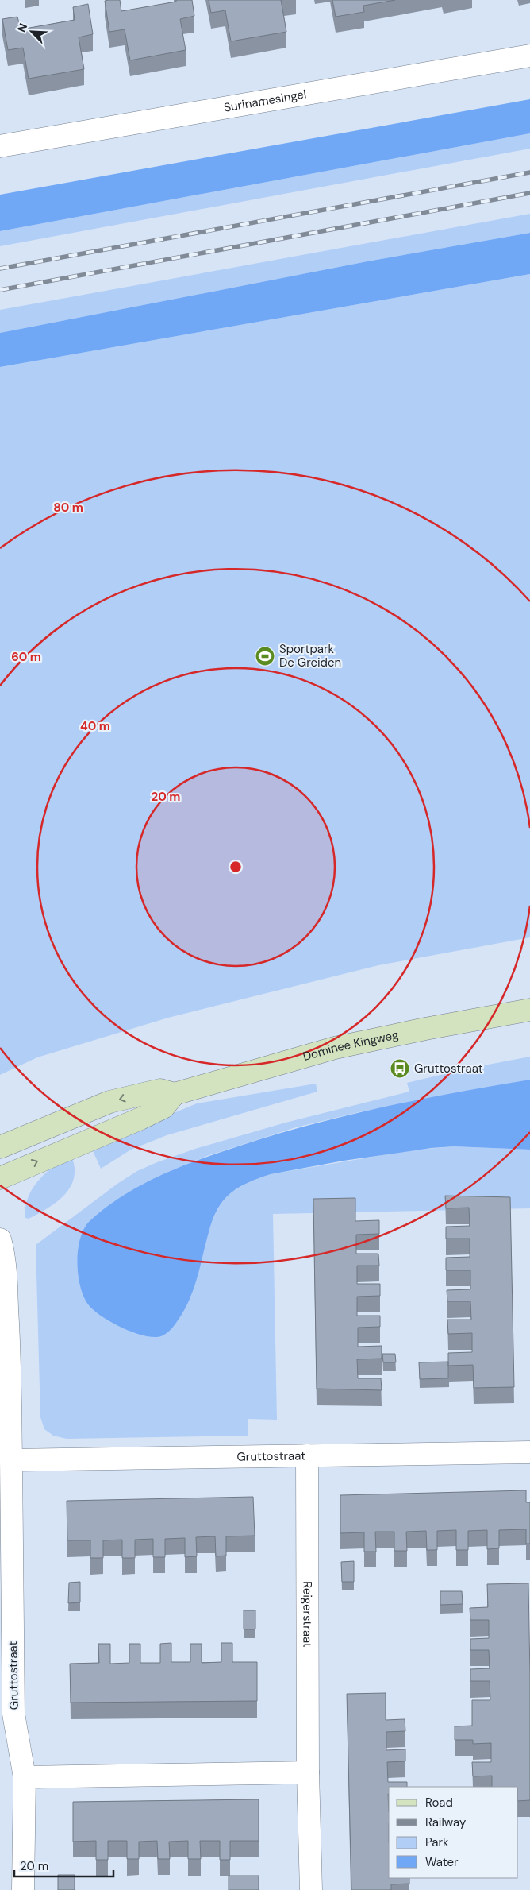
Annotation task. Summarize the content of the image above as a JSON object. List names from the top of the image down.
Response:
{
  "streets": {
    "main road": ["Dominee Kingweg"],
    "street": ["Surinamesingel", "Gruttostraat", "Reigerstraat"]
  },
  "crossings": [
    ["Gruttostraat", "Reigerstraat"]
  ],
  "places": {
    "sports": ["Sportpark De Greiden"],
    "bus stop": ["Gruttostraat"]
  },
  "legend": [
    "Road",
    "Railway",
    "Park",
    "Water"
  ],
  "scale_bar": "20 m",
  "north": "top left",
  "rings": [
    "80 m",
    "60 m",
    "40 m",
    "20 m"
  ]
}
